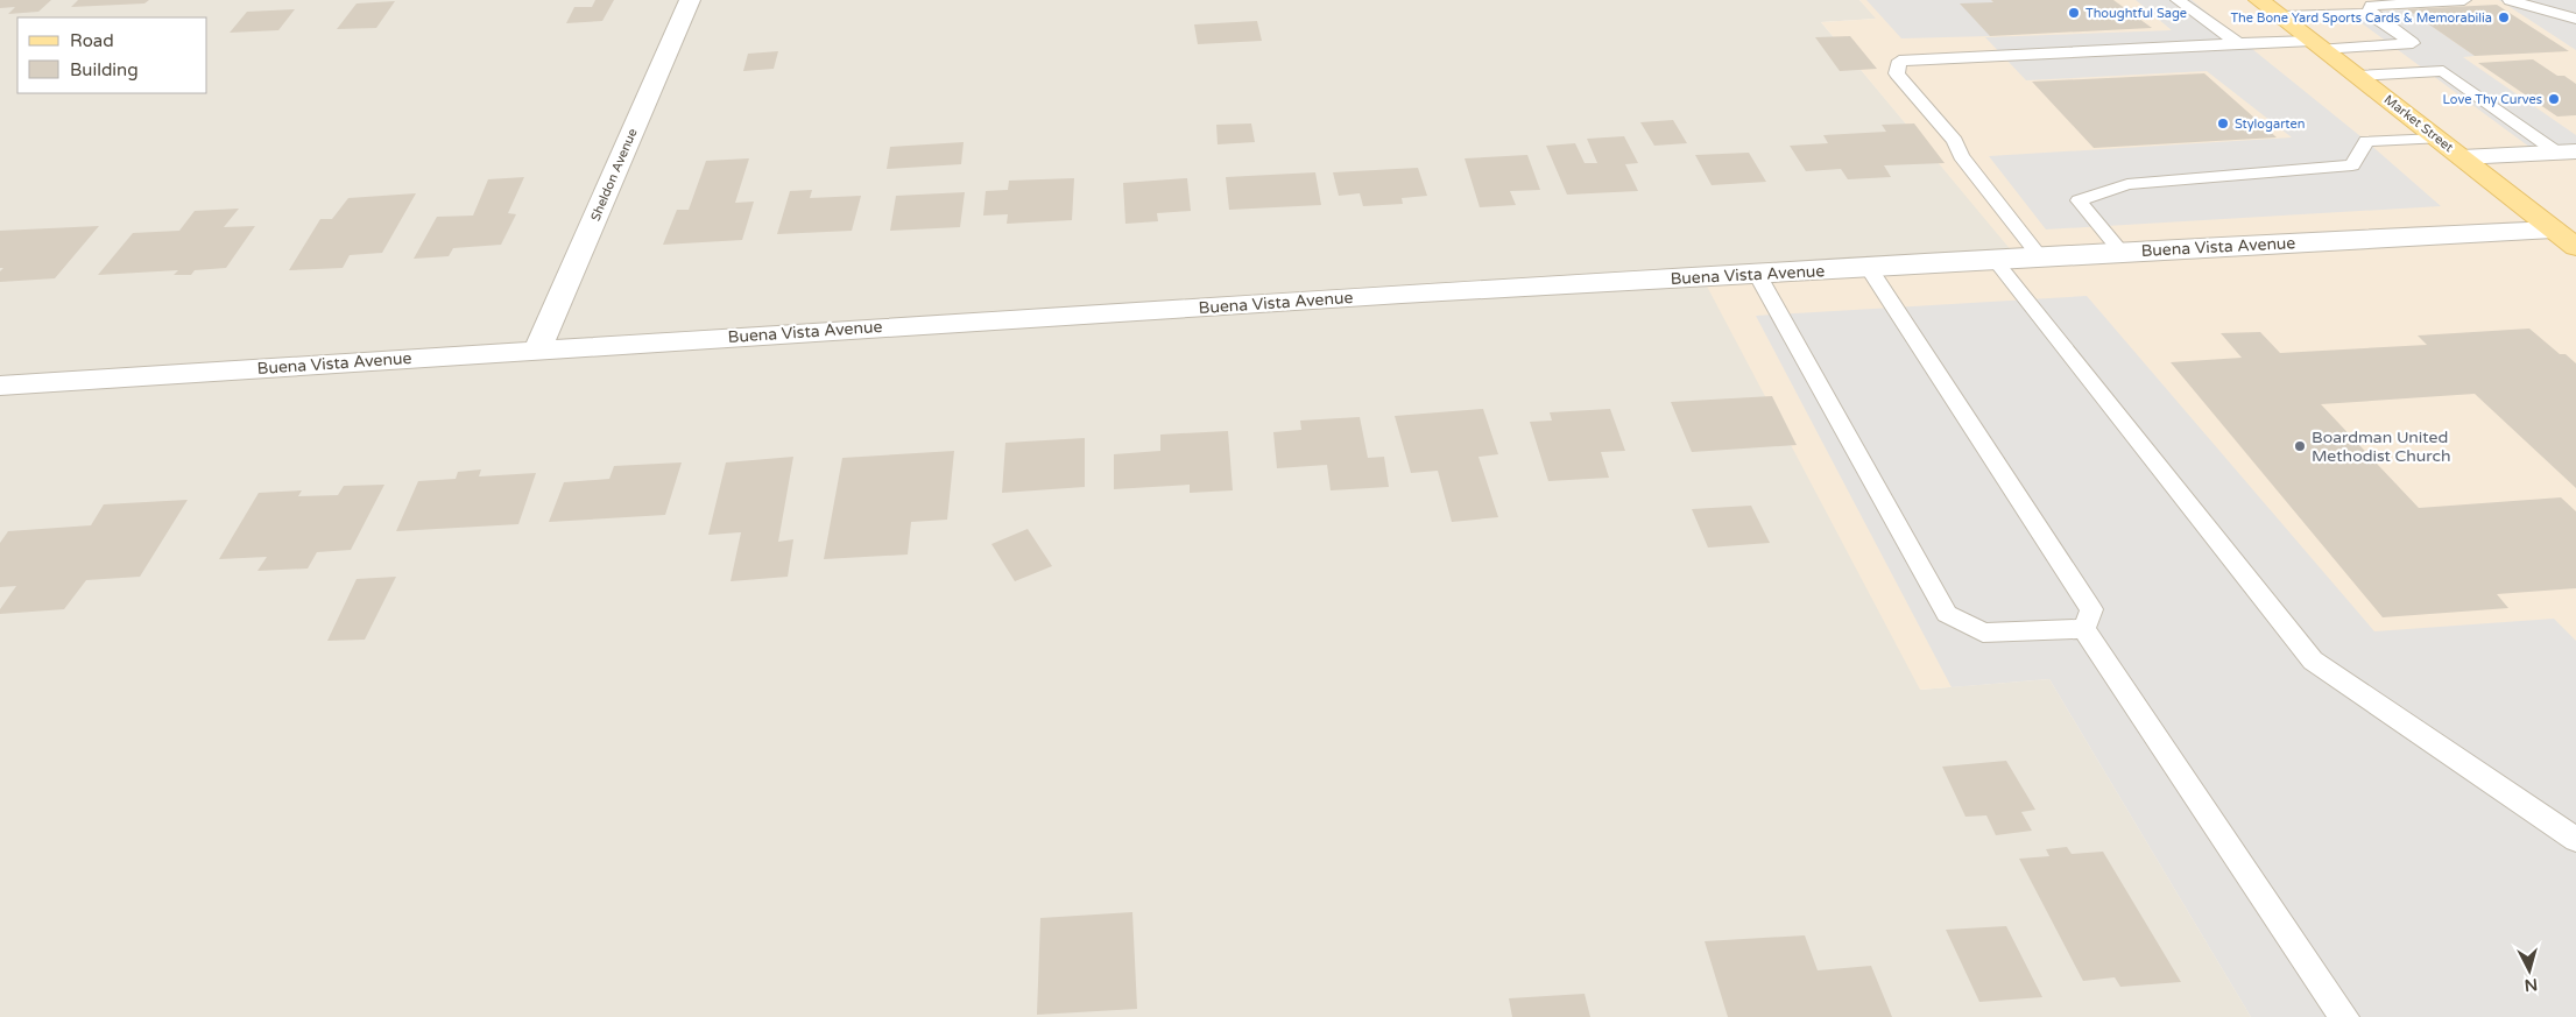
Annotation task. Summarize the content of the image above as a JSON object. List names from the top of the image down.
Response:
{
  "streets": {
    "main road": ["Market Street"],
    "street": ["Sheldon Avenue", "Buena Vista Avenue"]
  },
  "crossings": [
    ["Market Street", "Buena Vista Avenue"],
    ["Sheldon Avenue", "Buena Vista Avenue"]
  ],
  "places": [
    "Thoughtful Sage",
    "The Bone Yard Sports Cards & Memorabilia",
    "Love Thy Curves",
    "Stylogarten",
    "Boardman United Methodist Church"
  ],
  "legend": ["Road", "Building"],
  "north": "bottom"
}
